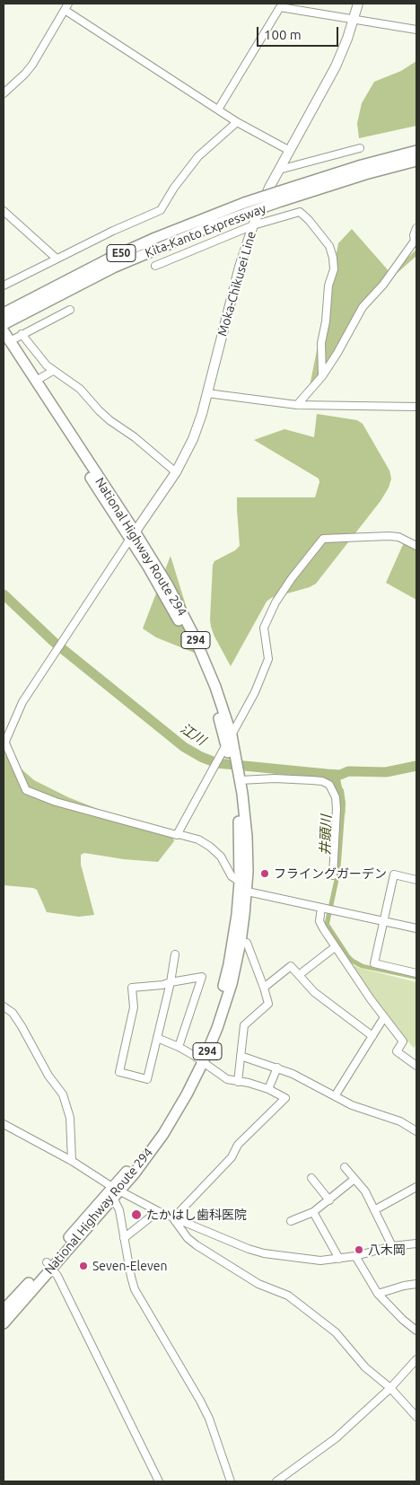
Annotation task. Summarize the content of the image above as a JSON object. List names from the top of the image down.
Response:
{
  "streets": {
    "highway": [
      "Kita-Kanto Expressway",
      "E50",
      "National Highway Route 294",
      "294"
    ],
    "main road": ["Moka-Chikusei Line"]
  },
  "crossings": [
    ["Moka-Chikusei Line", "National Highway Route 294"]
  ],
  "water": ["江川", "井頭川"],
  "places": [
    "フライングガーデン",
    "たかはし歯科医院",
    "八木岡",
    "Seven-Eleven"
  ],
  "scale_bar": "100 m"
}
